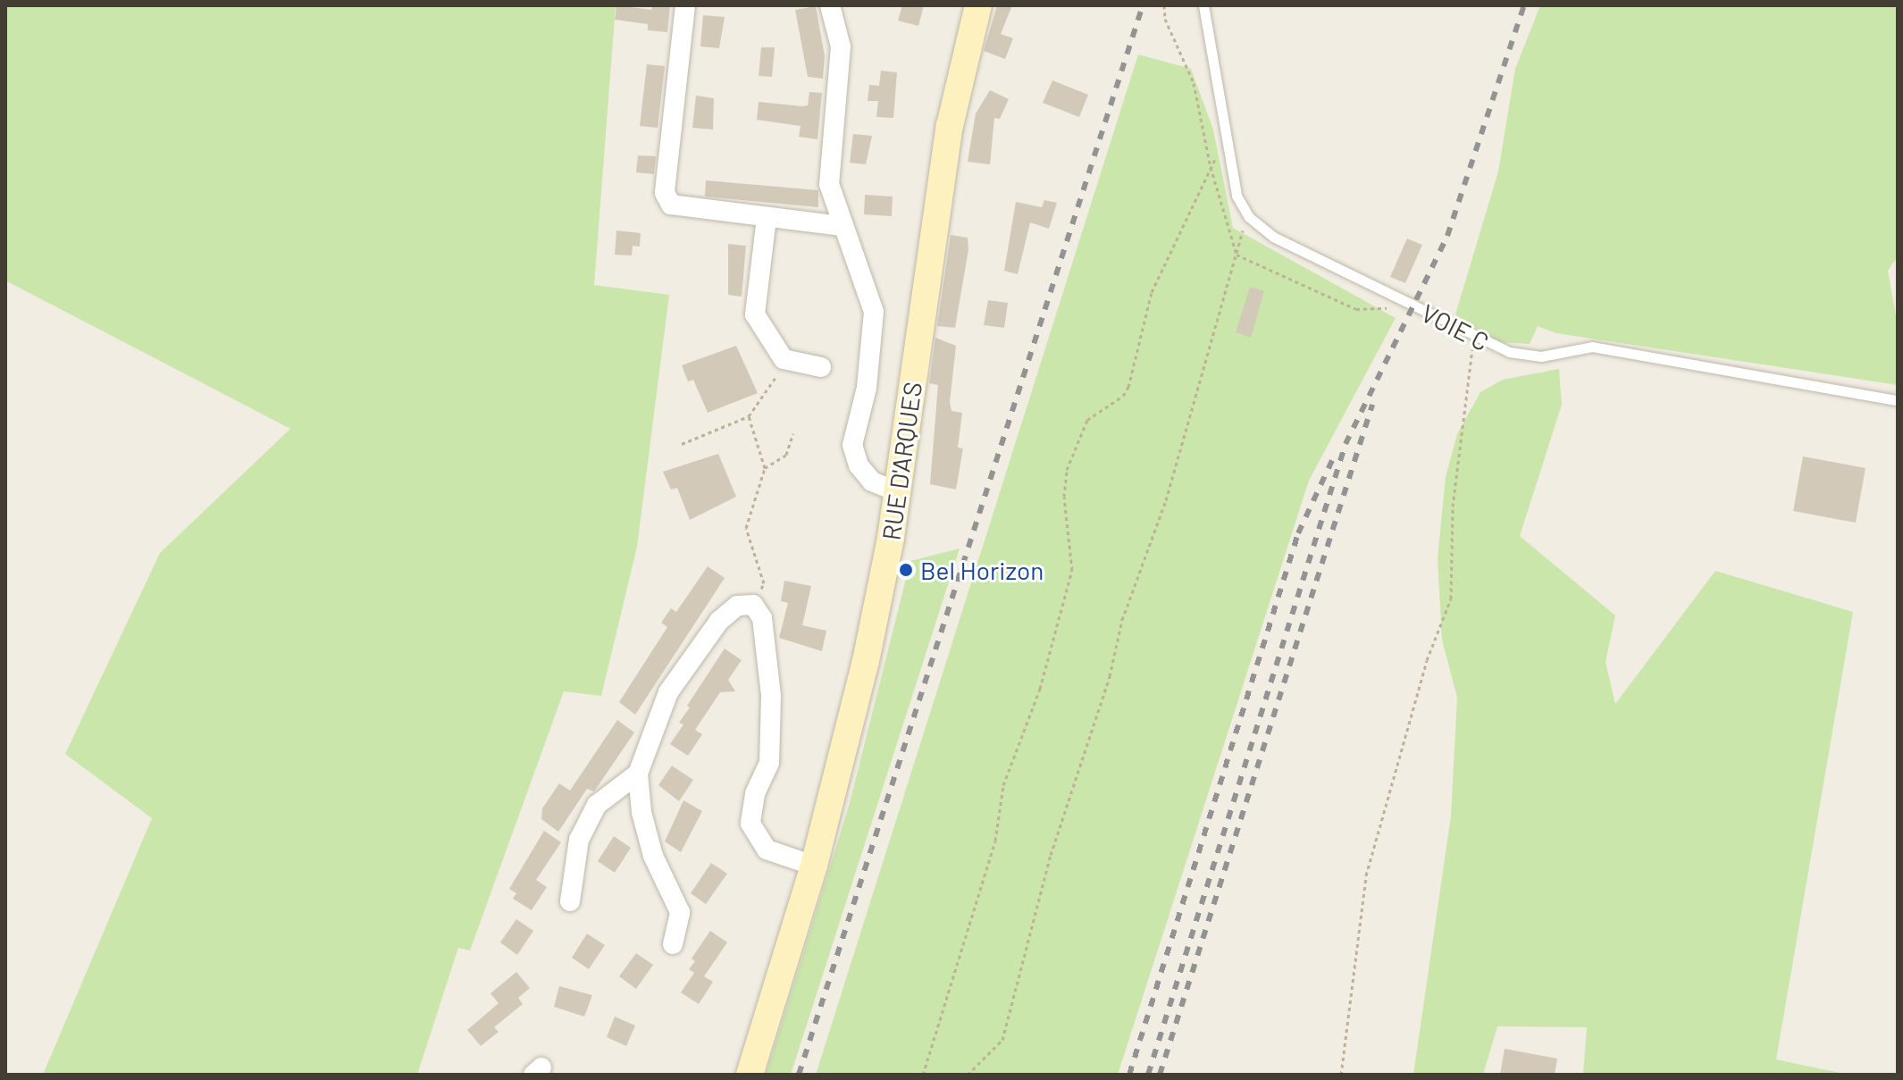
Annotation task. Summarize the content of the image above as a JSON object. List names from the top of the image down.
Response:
{
  "streets": {
    "main road": ["RUE D'ARQUES"],
    "lane": ["VOIE C"]
  },
  "places": ["Bel Horizon"]
}
